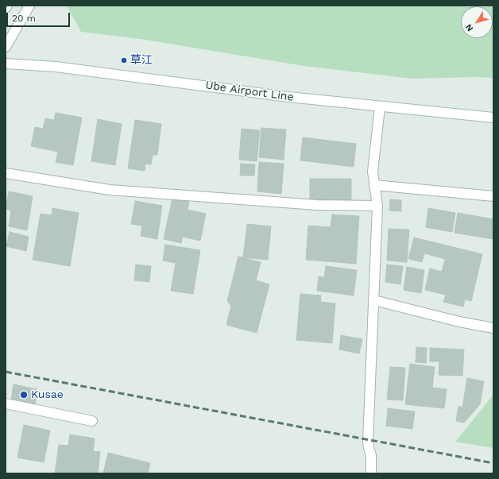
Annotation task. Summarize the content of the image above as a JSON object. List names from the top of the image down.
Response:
{
  "streets": {
    "street": ["Ube Airport Line"]
  },
  "places": ["草江", "Kusae"],
  "scale_bar": "20 m",
  "north": "bottom left"
}
